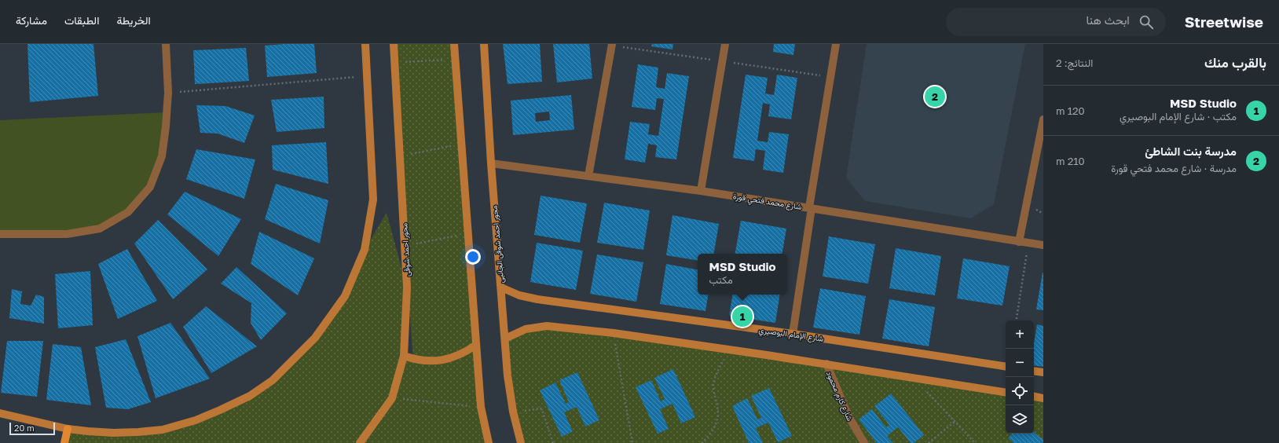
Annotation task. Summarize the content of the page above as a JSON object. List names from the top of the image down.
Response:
{
  "streets": {
    "street": [
      "شارع محمد فتحي قورة",
      "محور احمد شوقى الجانبى",
      "محور احمد شوقى",
      "شارع الإمام البوصيري",
      "شارع كارم محمود"
    ]
  },
  "crossings": [
    ["شارع محمد فتحي قورة", "محور احمد شوقى الجانبى"],
    ["محور احمد شوقى الجانبى", "شارع الإمام البوصيري"]
  ],
  "scale_bar": "20 m",
  "page": {
    "header": "Streetwise",
    "search": "ابحث هنا",
    "nav": ["الخريطة", "الطبقات", "مشاركة"],
    "heading": ["بالقرب منك", "النتائج: 2"],
    "list": [
      {
        "mark": "1",
        "name": "MSD Studio",
        "note": "مكتب · شارع الإمام البوصيري",
        "value": "120 m"
      },
      {
        "mark": "2",
        "name": "مدرسة بنت الشاطئ",
        "note": "مدرسة · شارع محمد فتحي قورة",
        "value": "210 m"
      }
    ],
    "pins": ["2", "1"],
    "popup": ["MSD Studio", "مكتب"],
    "map_buttons": ["+", "−"],
    "scale": "20 m"
  }
}
